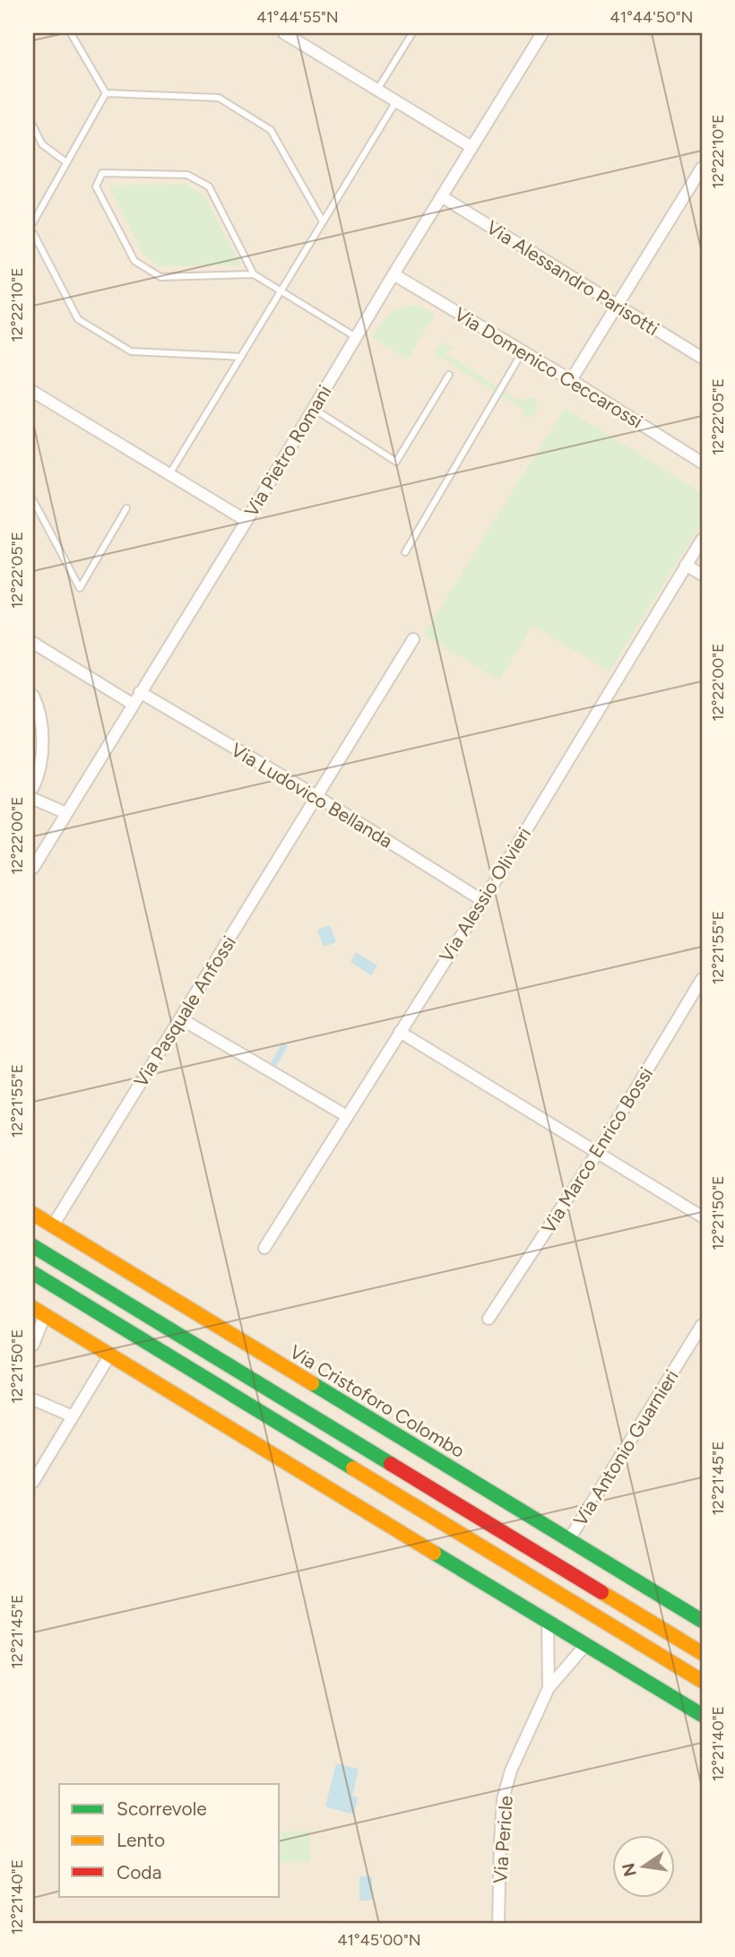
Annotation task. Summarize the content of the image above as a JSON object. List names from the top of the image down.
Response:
{
  "streets": {
    "main road": ["Via Cristoforo Colombo"],
    "street": [
      "Via Alessandro Parisotti",
      "Via Domenico Ceccarossi",
      "Via Pietro Romani",
      "Via Ludovico Bellanda",
      "Via Alessio Olivieri",
      "Via Pasquale Anfossi",
      "Via Marco Enrico Bossi",
      "Via Antonio Guarnieri",
      "Via Pericle"
    ]
  },
  "crossings": [
    ["Via Alessandro Parisotti", "Via Pietro Romani"],
    ["Via Domenico Ceccarossi", "Via Pietro Romani"],
    ["Via Pietro Romani", "Via Ludovico Bellanda"],
    ["Via Ludovico Bellanda", "Via Alessio Olivieri"],
    ["Via Ludovico Bellanda", "Via Pasquale Anfossi"],
    ["Via Pasquale Anfossi", "Via Cristoforo Colombo"],
    ["Via Cristoforo Colombo", "Via Antonio Guarnieri"]
  ],
  "legend": ["Scorrevole", "Lento", "Coda"],
  "north": "left",
  "coordinates": [
    "41°44'55\"N",
    "41°44'50\"N",
    "12°22'10\"E",
    "12°22'05\"E",
    "12°22'00\"E",
    "12°21'55\"E",
    "12°21'50\"E",
    "12°21'45\"E",
    "12°21'40\"E",
    "41°45'00\"N"
  ]
}
